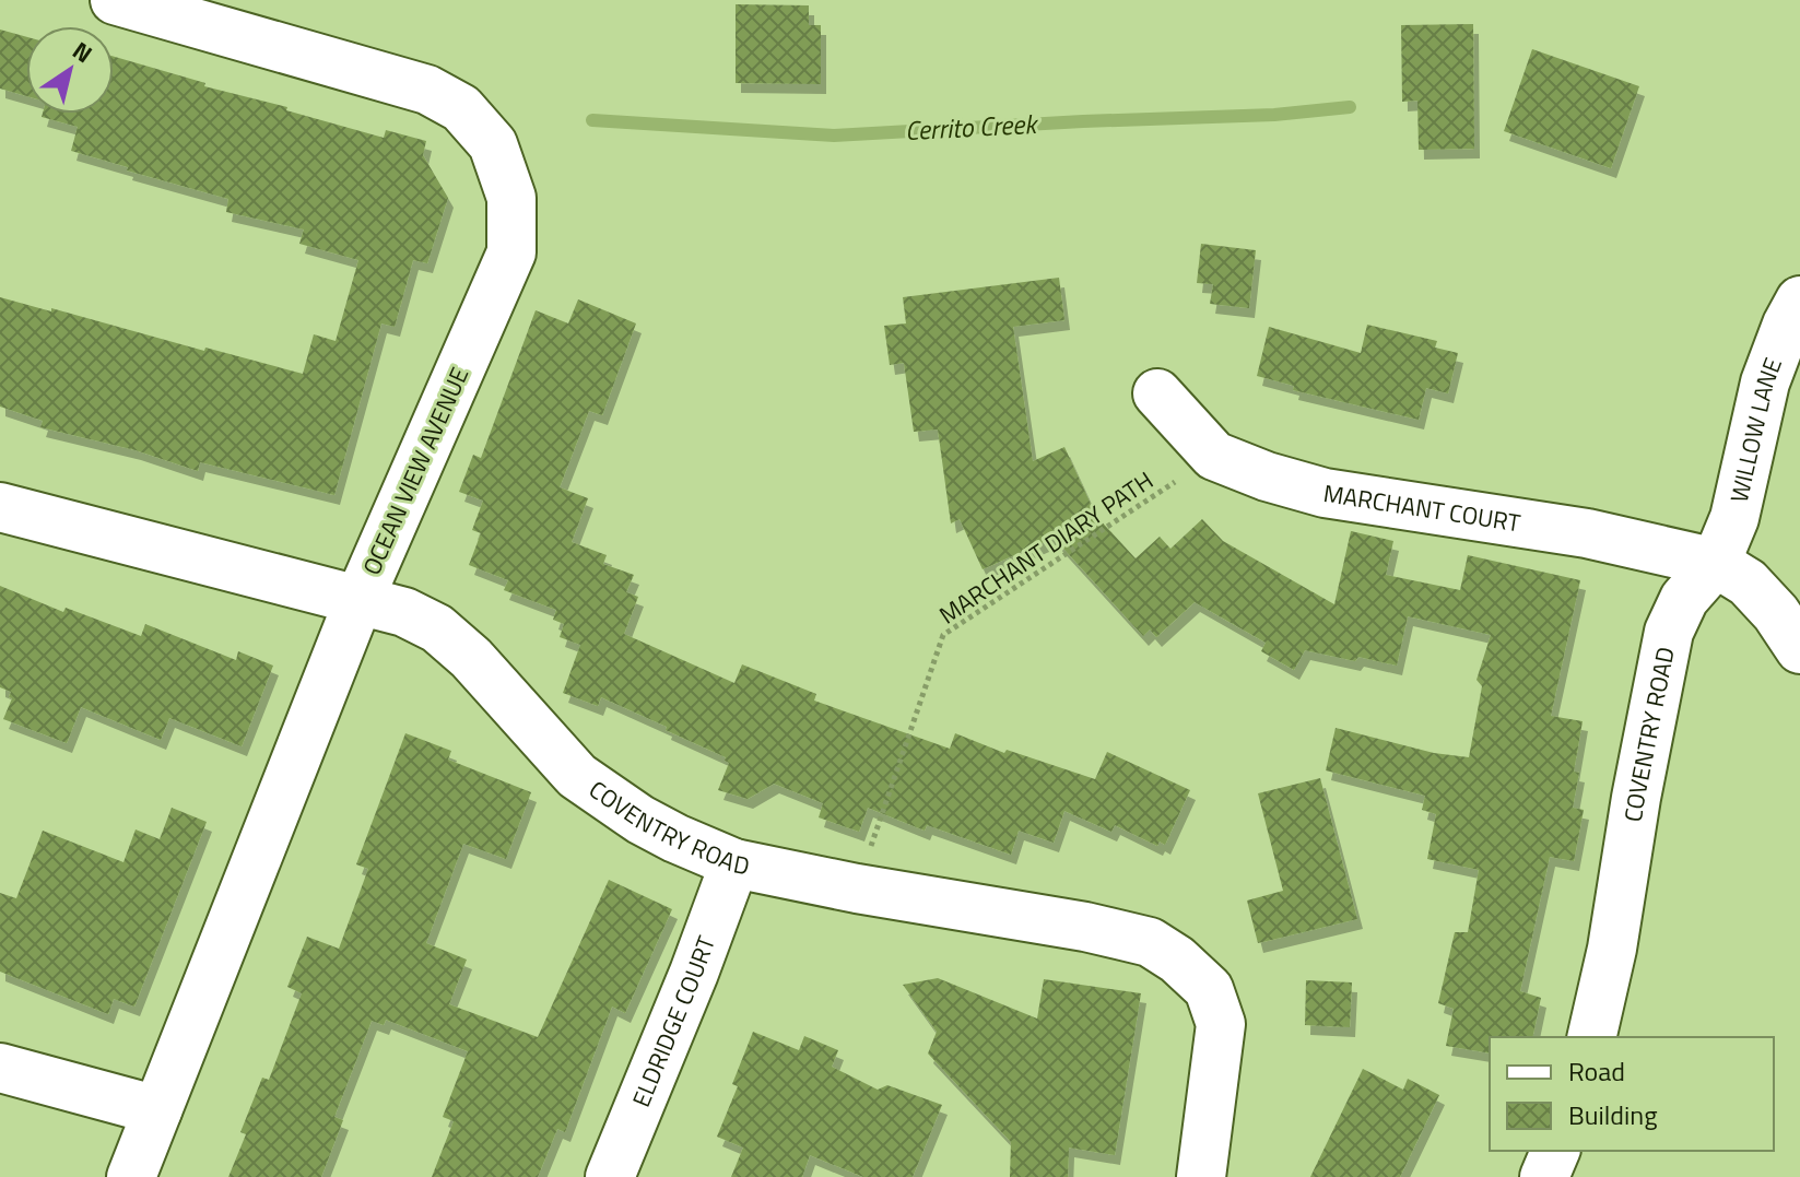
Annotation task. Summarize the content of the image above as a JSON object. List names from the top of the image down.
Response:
{
  "streets": {
    "street": [
      "WILLOW LANE",
      "OCEAN VIEW AVENUE",
      "MARCHANT COURT",
      "COVENTRY ROAD",
      "ELDRIDGE COURT"
    ],
    "path": ["MARCHANT DIARY PATH"]
  },
  "crossings": [
    ["WILLOW LANE", "MARCHANT COURT"],
    ["WILLOW LANE", "COVENTRY ROAD"],
    ["OCEAN VIEW AVENUE", "COVENTRY ROAD"],
    ["MARCHANT COURT", "MARCHANT DIARY PATH"],
    ["MARCHANT COURT", "COVENTRY ROAD"],
    ["MARCHANT DIARY PATH", "COVENTRY ROAD"],
    ["COVENTRY ROAD", "ELDRIDGE COURT"]
  ],
  "water": ["Cerrito Creek"],
  "legend": ["Road", "Building"],
  "north": "top right"
}
